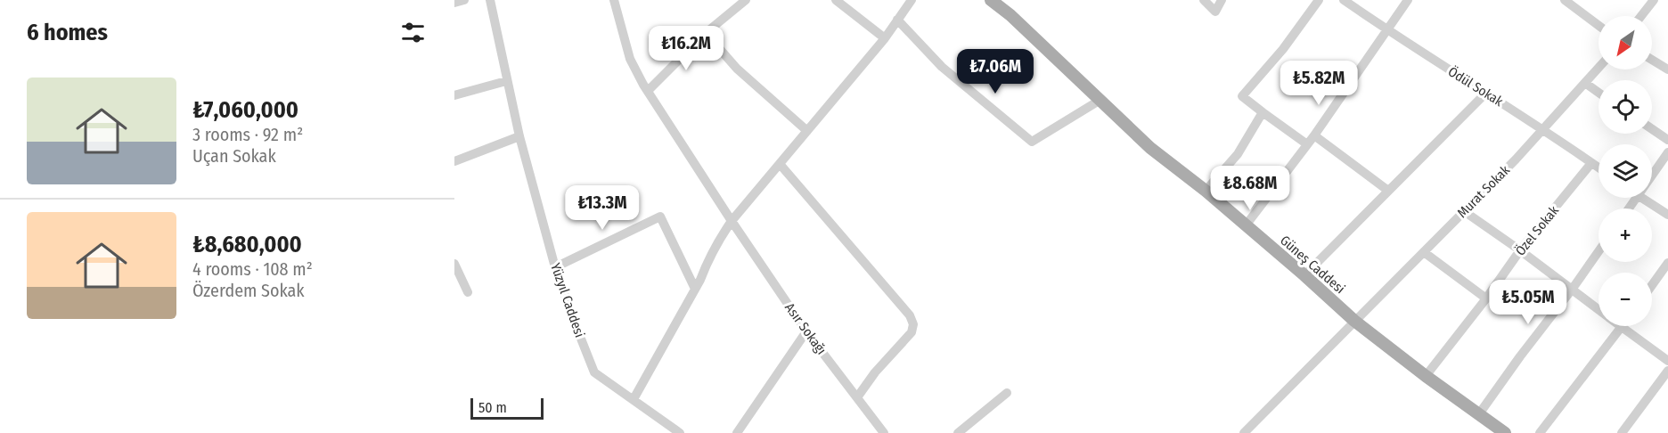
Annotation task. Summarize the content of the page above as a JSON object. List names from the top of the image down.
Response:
{
  "streets": {
    "main road": ["Güneş Caddesi"],
    "street": [
      "Ödül Sokak",
      "Murat Sokak",
      "Özel Sokak",
      "Yüzyıl Caddesi",
      "Asır Sokağı"
    ]
  },
  "crossings": [
    ["Ödül Sokak", "Murat Sokak"],
    ["Ödül Sokak", "Özel Sokak"],
    ["Murat Sokak", "Güneş Caddesi"],
    ["Özel Sokak", "Güneş Caddesi"]
  ],
  "scale_bar": "50 m",
  "north": "bottom left",
  "page": {
    "heading": "6 homes",
    "map_buttons": ["+", "−"],
    "price": [
      "₺16.2M",
      "₺7.06M",
      "₺5.82M",
      "₺8.68M",
      "₺13.3M",
      "₺5.05M"
    ],
    "list": [
      {
        "name": "₺7,060,000",
        "note": "3 rooms · 92 m² · Uçan Sokak"
      },
      {
        "name": "₺8,680,000",
        "note": "4 rooms · 108 m² · Özerdem Sokak"
      }
    ],
    "scale": "50 m"
  }
}
